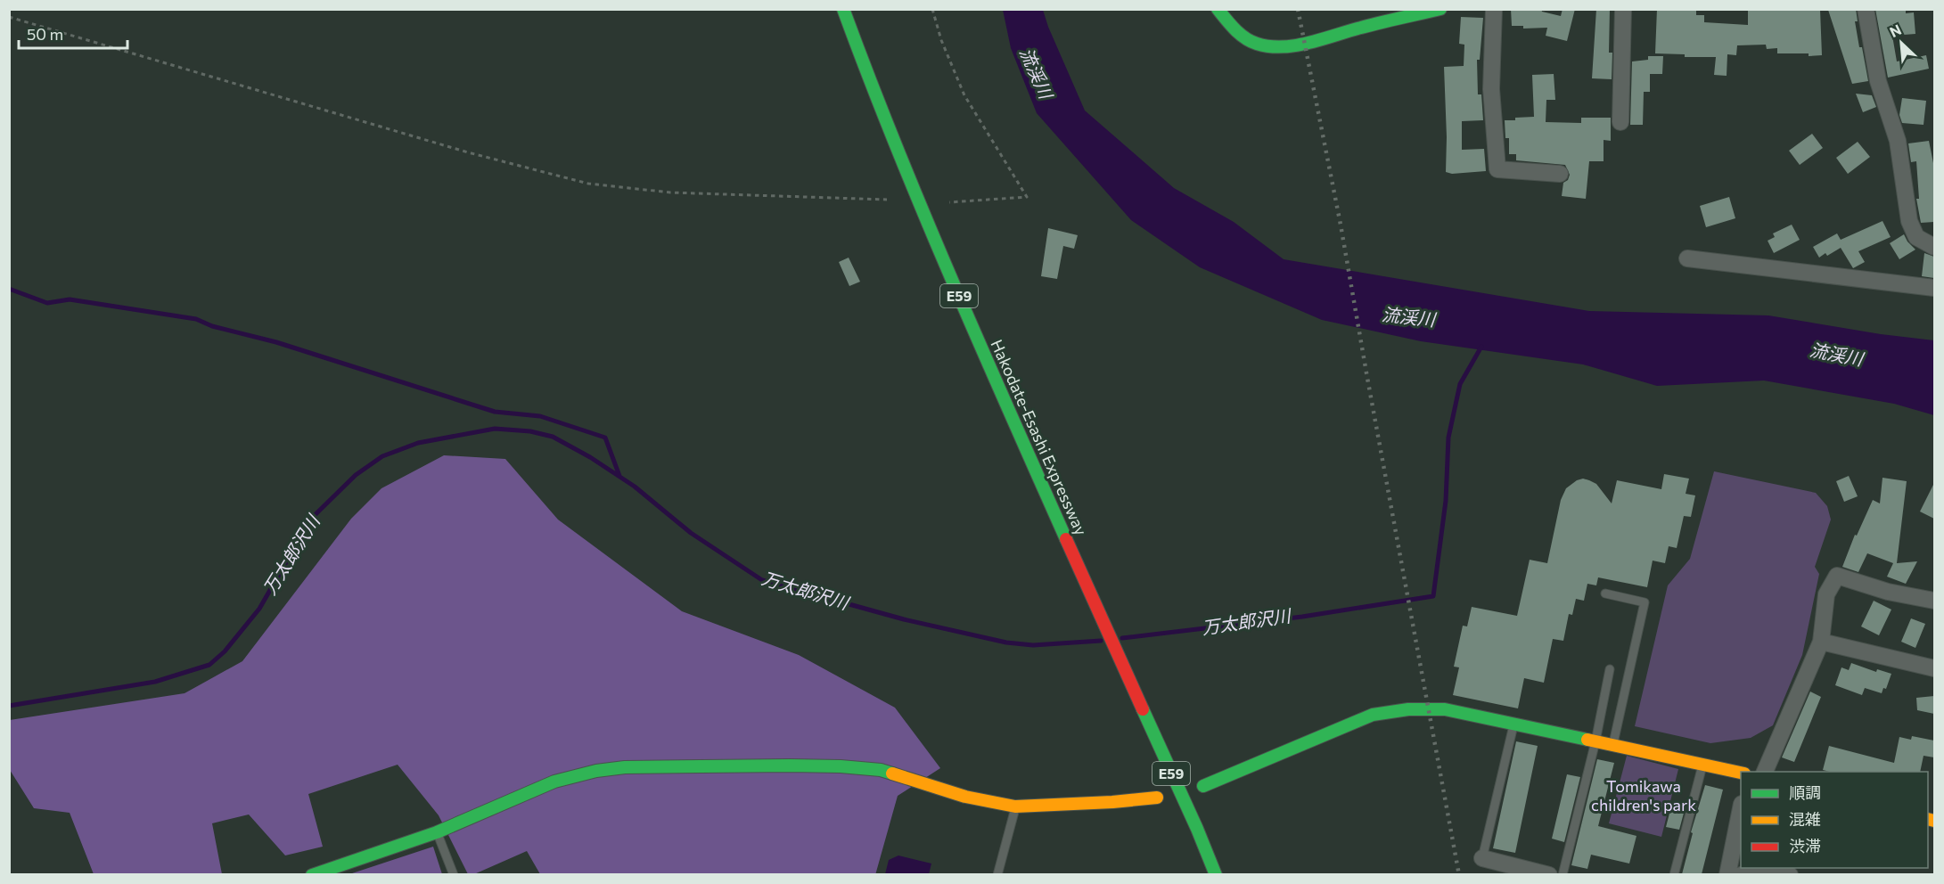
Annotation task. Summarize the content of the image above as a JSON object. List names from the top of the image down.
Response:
{
  "streets": {
    "main road": ["E59", "Hakodate-Esashi Expressway"]
  },
  "water": ["流渓川", "万太郎沢川"],
  "parks": ["Tomikawa children's park"],
  "legend": ["順調", "混雑", "渋滞"],
  "scale_bar": "50 m",
  "north": "top left"
}
